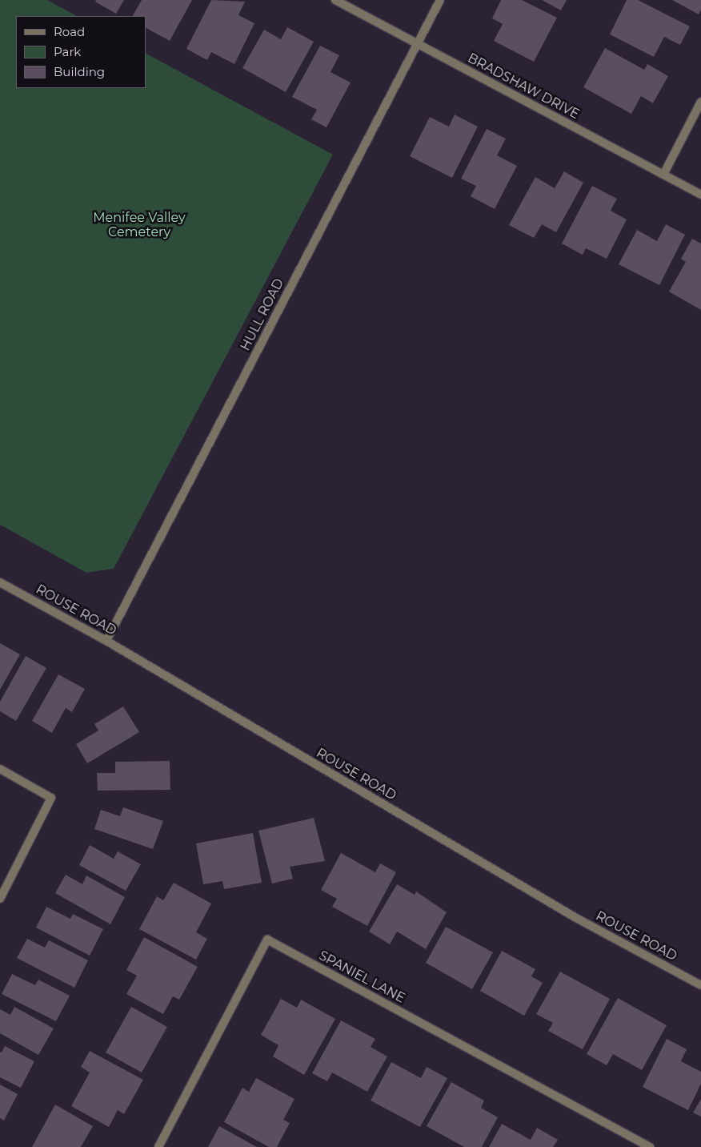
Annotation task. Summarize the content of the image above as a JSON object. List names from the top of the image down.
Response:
{
  "streets": {
    "street": [
      "BRADSHAW DRIVE",
      "HULL ROAD",
      "ROUSE ROAD",
      "SPANIEL LANE"
    ]
  },
  "crossings": [
    ["BRADSHAW DRIVE", "HULL ROAD"],
    ["HULL ROAD", "ROUSE ROAD"]
  ],
  "parks": ["Menifee Valley Cemetery"],
  "legend": ["Road", "Park", "Building"]
}
